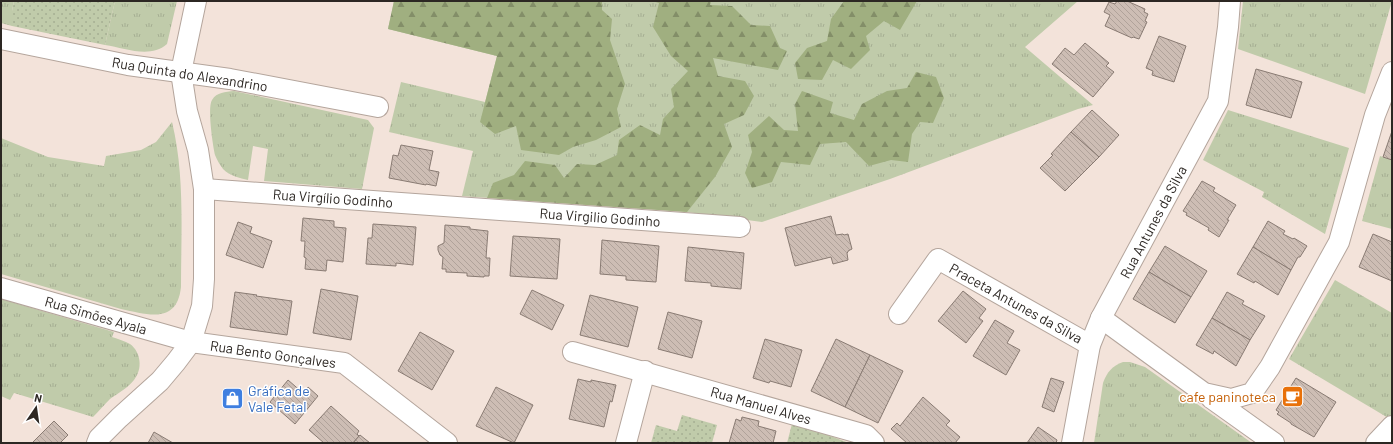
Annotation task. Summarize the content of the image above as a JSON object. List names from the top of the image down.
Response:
{
  "streets": {
    "street": [
      "Rua Quinta do Alexandrino",
      "Rua Virgílio Godinho",
      "Rua Virgilio Godinho",
      "Rua Antunes da Silva",
      "Praceta Antunes da Silva",
      "Rua Simões Ayala",
      "Rua Bento Gonçalves",
      "Rua Manuel Alves"
    ]
  },
  "crossings": [
    ["Rua Virgílio Godinho", "Rua Virgilio Godinho"],
    ["Rua Antunes da Silva", "Praceta Antunes da Silva"],
    ["Rua Simões Ayala", "Rua Bento Gonçalves"]
  ],
  "places": {
    "cafe": ["cafe paninoteca"],
    "shop": ["Gráfica de Vale Fetal"]
  },
  "north": "top"
}
